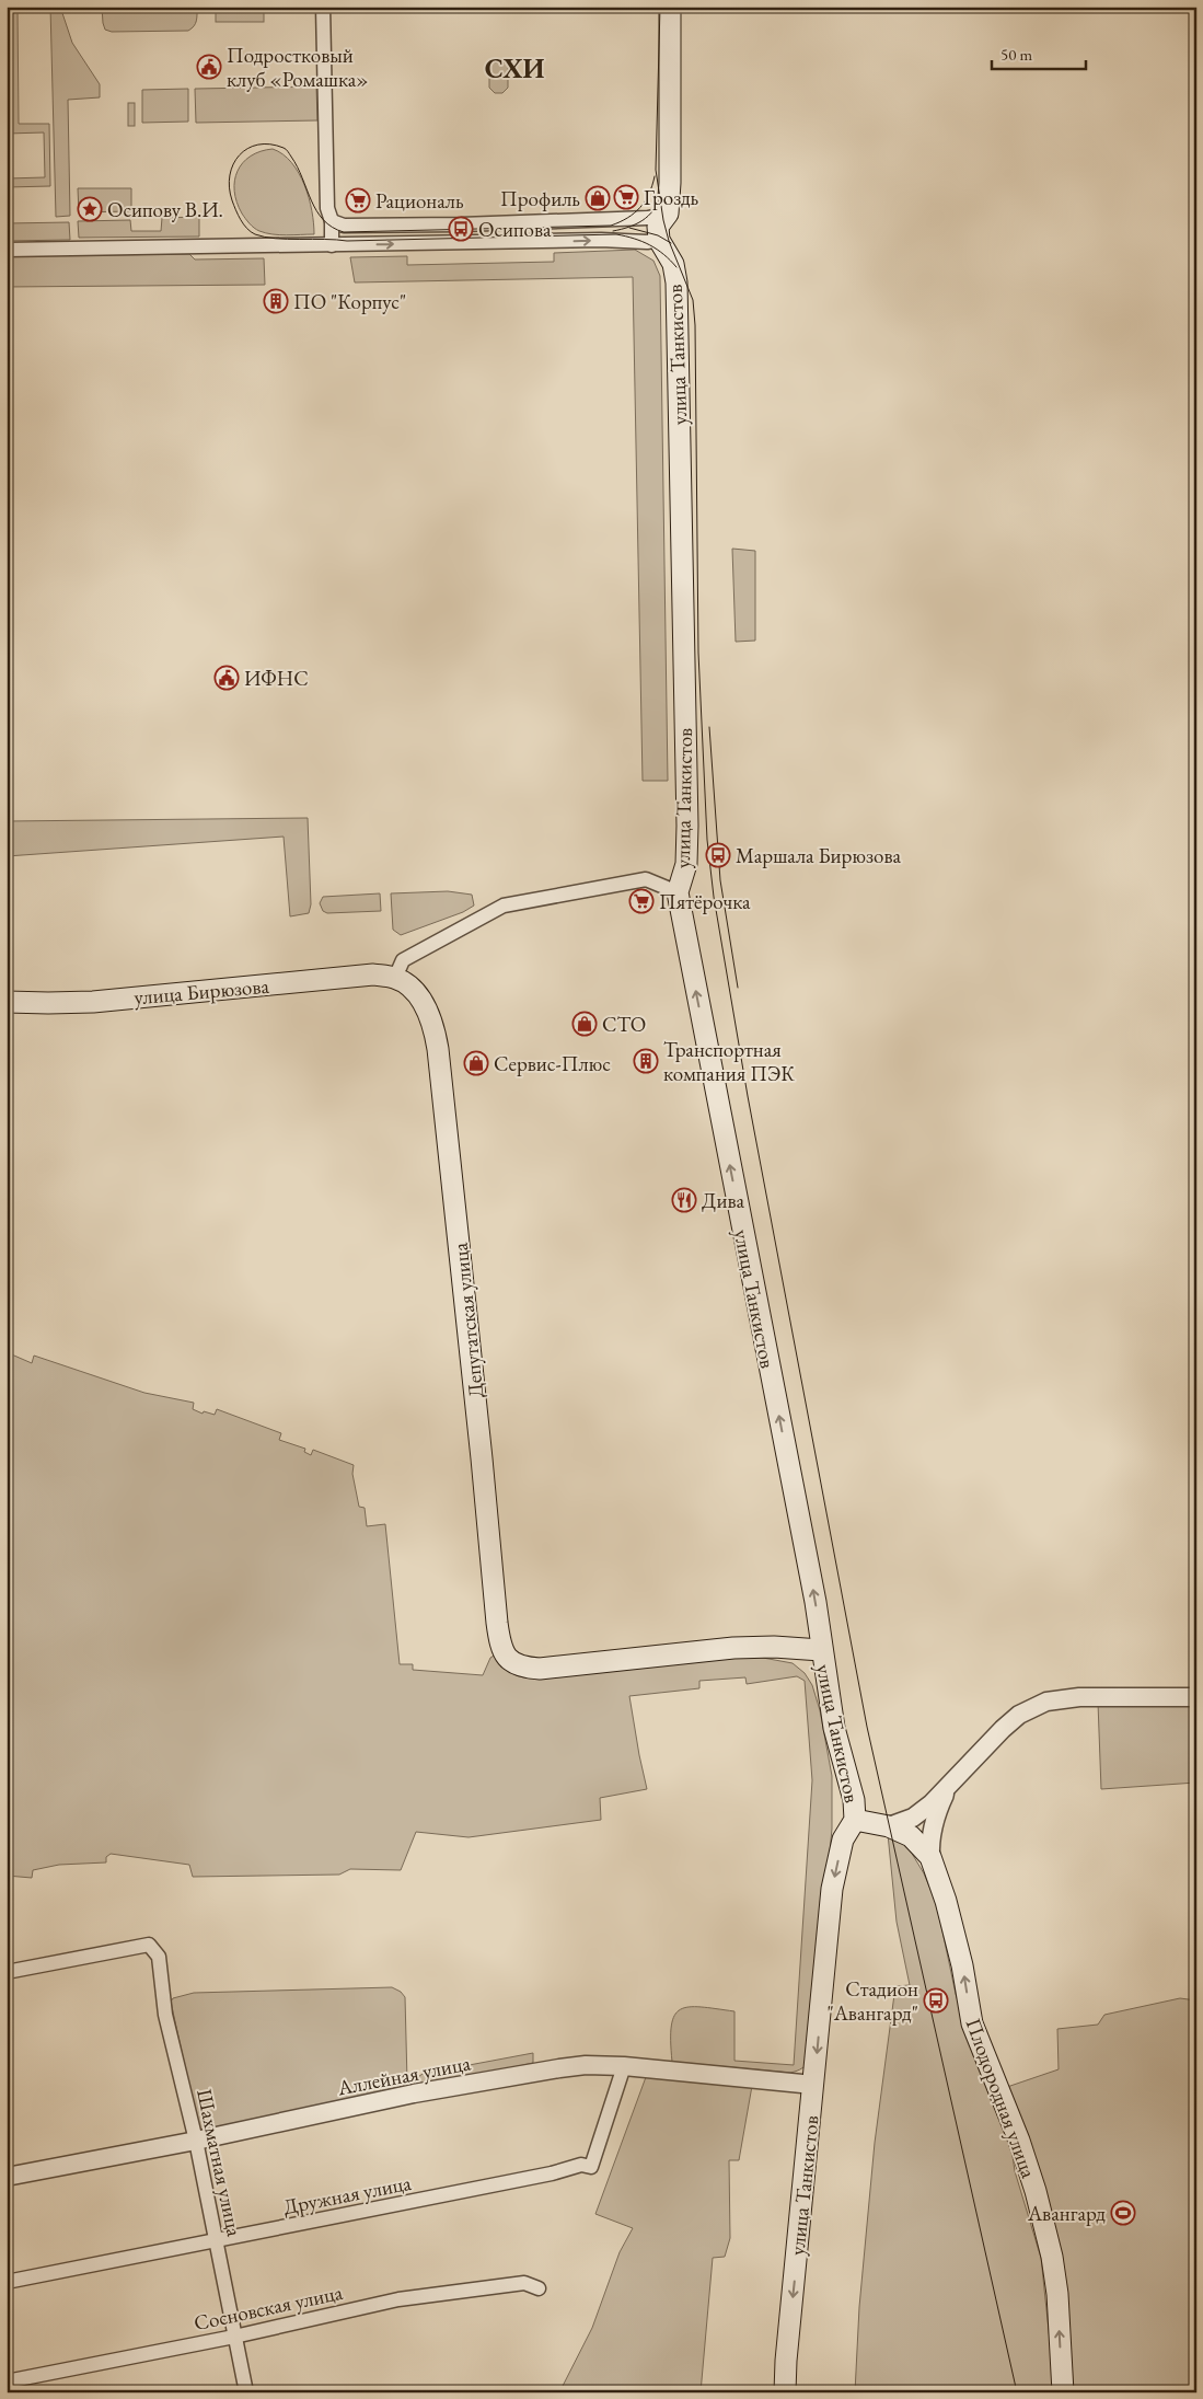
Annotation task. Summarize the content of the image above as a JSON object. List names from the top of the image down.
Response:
{
  "streets": {
    "main road": [
      "улица Танкистов",
      "улица Бирюзова",
      "Депутатская улица",
      "Плодородная улица"
    ],
    "street": [
      "Аллейная улица",
      "Шахматная улица",
      "Дружная улица",
      "Сосновская улица"
    ]
  },
  "crossings": [
    ["улица Танкистов", "Депутатская улица"],
    ["улица Танкистов", "Аллейная улица"],
    ["улица Танкистов", "Плодородная улица"],
    ["улица Бирюзова", "Депутатская улица"],
    ["Аллейная улица", "Шахматная улица"],
    ["Аллейная улица", "Дружная улица"],
    ["Шахматная улица", "Дружная улица"],
    ["Шахматная улица", "Сосновская улица"]
  ],
  "one_way": ["Плодородная улица"],
  "districts": ["СХИ"],
  "places": {
    "public building": ["Подростковый клуб «Ромашка»", "ИФНС"],
    "supermarket": ["Гроздь", "Рациональ", "Пятёрочка"],
    "shop": ["Профиль", "СТО", "Сервис-Плюс"],
    "place": ["Осипову В.И."],
    "bus stop": ["Осипова", "Маршала Бирюзова", "Стадион \"Авангард\""],
    "building": ["ПО \"Корпус\"", "Транспортная компания ПЭК"],
    "restaurant": ["Дива"],
    "sports": ["Авангард"]
  },
  "scale_bar": "50 m"
}
